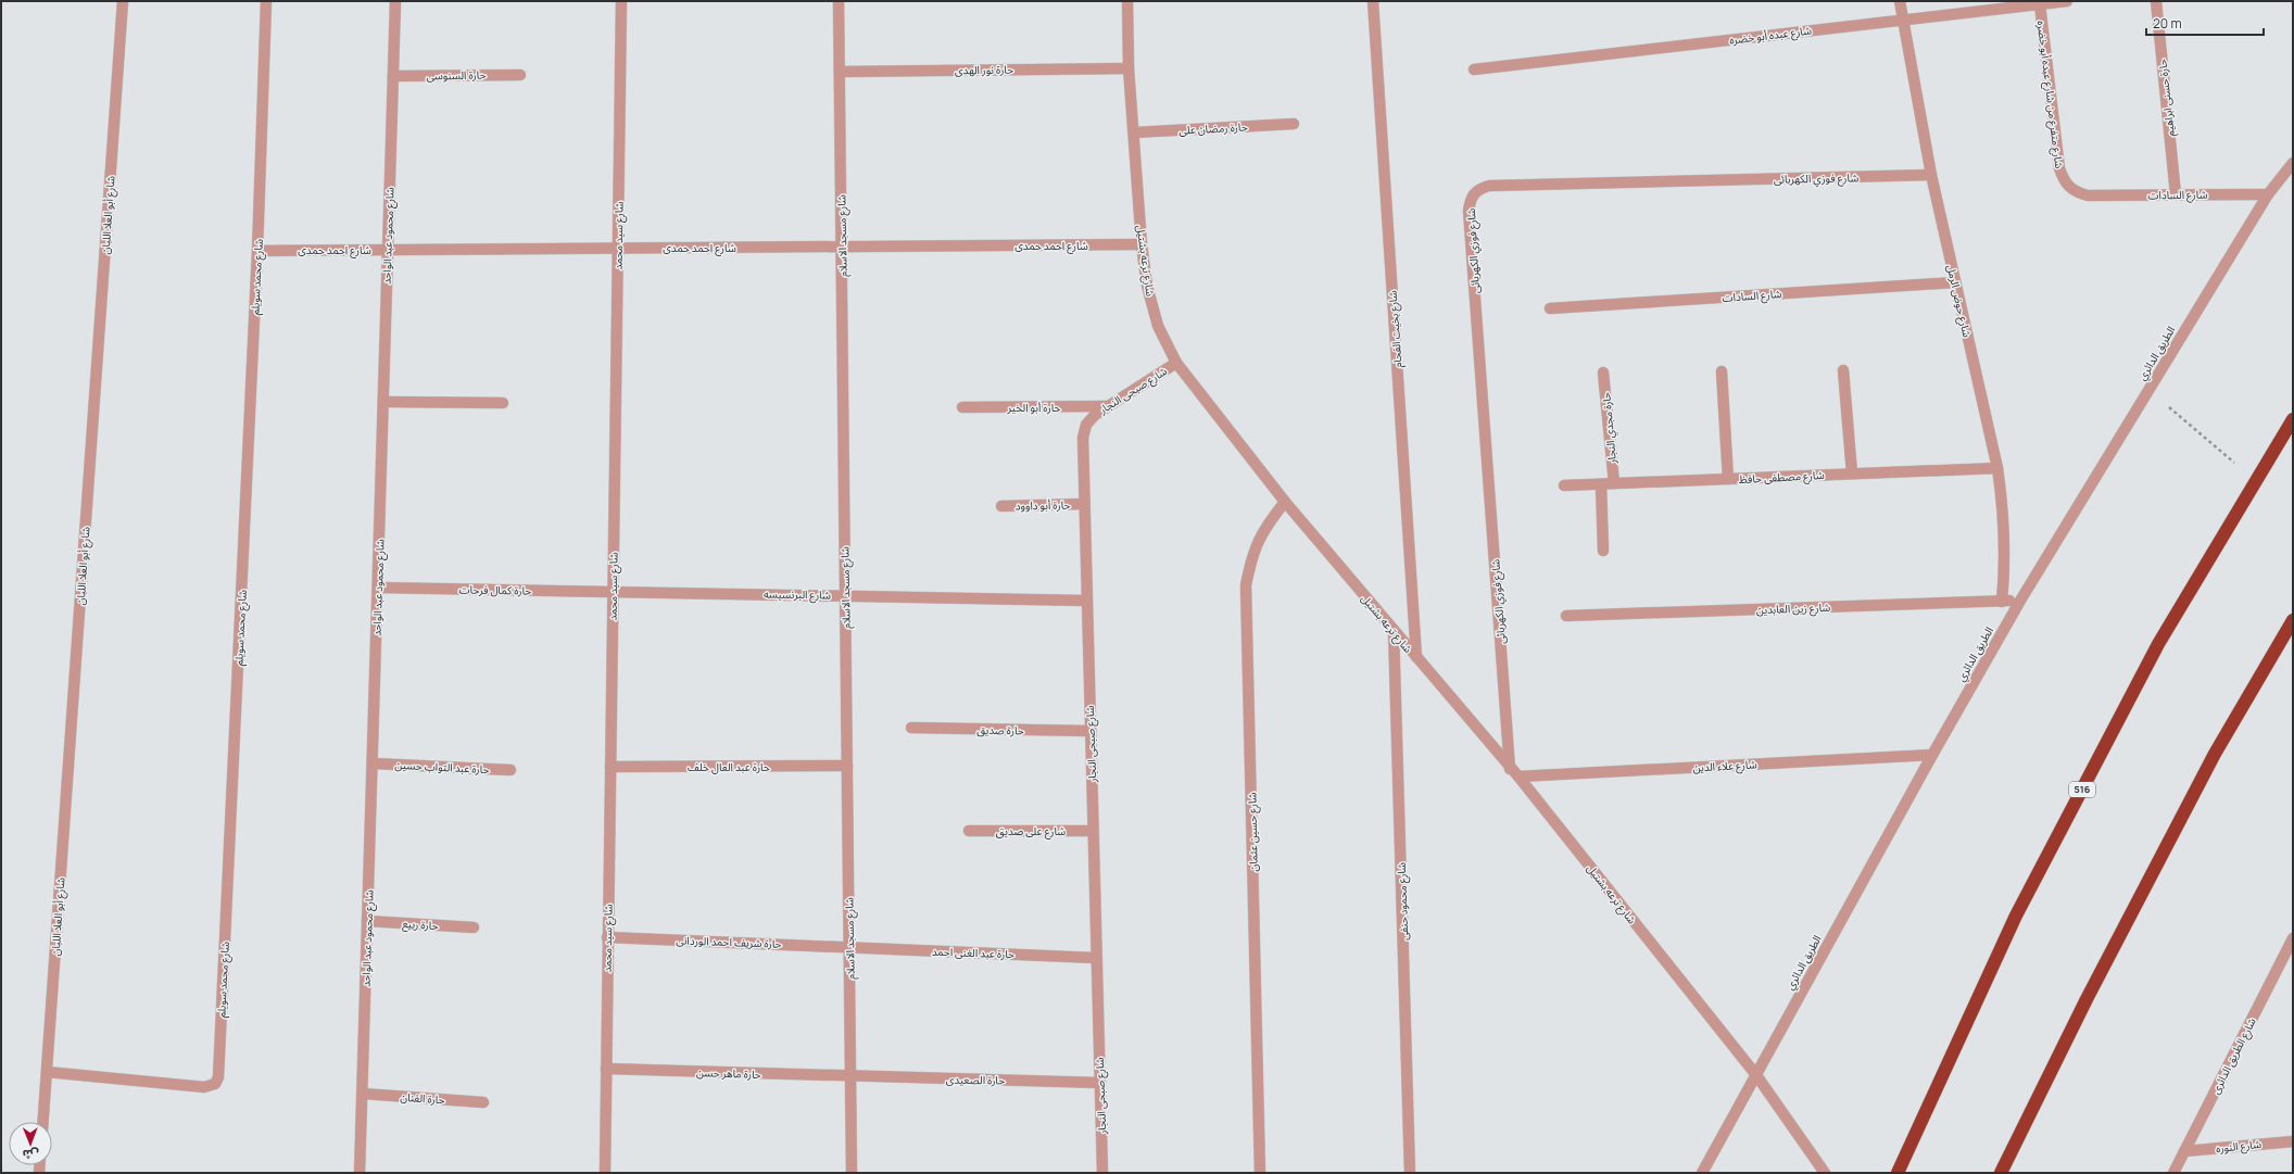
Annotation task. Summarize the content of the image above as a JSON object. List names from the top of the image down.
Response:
{
  "streets": {
    "highway": ["516"],
    "street": [
      "شارع عبده أبو خضره",
      "حارة نور الهدى",
      "حارة السنوسى",
      "شارع متفرع من شارع عبده أبو خضره",
      "حارة حسنى ابراهيم",
      "حارة رمضان على",
      "شارع فوزي الكهربائى",
      "شارع السادات",
      "شارع أبو العلا اللبان",
      "شارع محمود عبد الواحد",
      "شارع سيد محمد",
      "شارع مسجد الاسلام",
      "شارع احمد حمدى",
      "شارع ترعه بشتيل",
      "شارع محمد سويلم",
      "شارع حوض الرمل",
      "شارع بخيت الفحام",
      "الطريق الدائري",
      "شارع صبحى النجار",
      "حارة أبو الخير",
      "حارة مجدي النجار",
      "شارع مصطفى حافظ",
      "حارة أبو داوود",
      "حارة كمال فرحات",
      "شارع البرنسيسه",
      "شارع زين العابدين",
      "حارة صديق",
      "شارع علاء الدين",
      "حارة عبد التواب حسين",
      "حارة عبد العال خلف",
      "شارع على صديق",
      "شارع حسين عثمان",
      "شارع محمود حنفى",
      "حارة ربيع",
      "حارة شريف احمد الوردانى",
      "حارة عبد الغنى احمد",
      "شارع الطريق الدائرى",
      "حارة ماهر حسن",
      "حارة الصعيدى",
      "حارة الفنان",
      "شارع النوره"
    ]
  },
  "crossings": [
    ["شارع عبده أبو خضره", "شارع متفرع من شارع عبده أبو خضره"],
    ["شارع عبده أبو خضره", "شارع حوض الرمل"],
    ["حارة نور الهدى", "شارع مسجد الاسلام"],
    ["حارة نور الهدى", "شارع ترعه بشتيل"],
    ["حارة السنوسى", "شارع محمود عبد الواحد"],
    ["شارع متفرع من شارع عبده أبو خضره", "شارع السادات"],
    ["حارة حسنى ابراهيم", "شارع السادات"],
    ["حارة رمضان على", "شارع ترعه بشتيل"],
    ["شارع فوزي الكهربائى", "شارع ترعه بشتيل"],
    ["شارع فوزي الكهربائى", "شارع حوض الرمل"],
    ["شارع فوزي الكهربائى", "شارع علاء الدين"],
    ["شارع السادات", "شارع حوض الرمل"],
    ["شارع السادات", "الطريق الدائري"],
    ["شارع أبو العلا اللبان", "شارع محمد سويلم"],
    ["شارع محمود عبد الواحد", "شارع احمد حمدى"],
    ["شارع محمود عبد الواحد", "حارة كمال فرحات"],
    ["شارع محمود عبد الواحد", "حارة عبد التواب حسين"],
    ["شارع محمود عبد الواحد", "حارة ربيع"],
    ["شارع محمود عبد الواحد", "حارة الفنان"],
    ["شارع سيد محمد", "شارع احمد حمدى"],
    ["شارع سيد محمد", "حارة كمال فرحات"],
    ["شارع سيد محمد", "شارع البرنسيسه"],
    ["شارع سيد محمد", "حارة عبد العال خلف"],
    ["شارع سيد محمد", "حارة شريف احمد الوردانى"],
    ["شارع سيد محمد", "حارة ماهر حسن"],
    ["شارع مسجد الاسلام", "شارع احمد حمدى"],
    ["شارع مسجد الاسلام", "شارع البرنسيسه"],
    ["شارع مسجد الاسلام", "حارة عبد العال خلف"],
    ["شارع مسجد الاسلام", "حارة شريف احمد الوردانى"],
    ["شارع مسجد الاسلام", "حارة عبد الغنى احمد"],
    ["شارع مسجد الاسلام", "حارة ماهر حسن"],
    ["شارع مسجد الاسلام", "حارة الصعيدى"],
    ["شارع احمد حمدى", "شارع ترعه بشتيل"],
    ["شارع احمد حمدى", "شارع محمد سويلم"],
    ["شارع ترعه بشتيل", "شارع بخيت الفحام"],
    ["شارع ترعه بشتيل", "الطريق الدائري"],
    ["شارع ترعه بشتيل", "شارع صبحى النجار"],
    ["شارع ترعه بشتيل", "شارع علاء الدين"],
    ["شارع ترعه بشتيل", "شارع حسين عثمان"],
    ["شارع ترعه بشتيل", "شارع محمود حنفى"],
    ["شارع حوض الرمل", "شارع مصطفى حافظ"],
    ["شارع حوض الرمل", "شارع زين العابدين"],
    ["الطريق الدائري", "شارع زين العابدين"],
    ["الطريق الدائري", "شارع علاء الدين"],
    ["شارع صبحى النجار", "حارة أبو الخير"],
    ["شارع صبحى النجار", "حارة أبو داوود"],
    ["شارع صبحى النجار", "شارع البرنسيسه"],
    ["شارع صبحى النجار", "حارة صديق"],
    ["شارع صبحى النجار", "شارع على صديق"],
    ["شارع صبحى النجار", "حارة عبد الغنى احمد"],
    ["شارع صبحى النجار", "حارة الصعيدى"],
    ["حارة مجدي النجار", "شارع مصطفى حافظ"],
    ["حارة كمال فرحات", "شارع البرنسيسه"],
    ["حارة شريف احمد الوردانى", "حارة عبد الغنى احمد"],
    ["شارع الطريق الدائرى", "شارع النوره"],
    ["حارة ماهر حسن", "حارة الصعيدى"]
  ],
  "scale_bar": "20 m",
  "north": "bottom"
}
